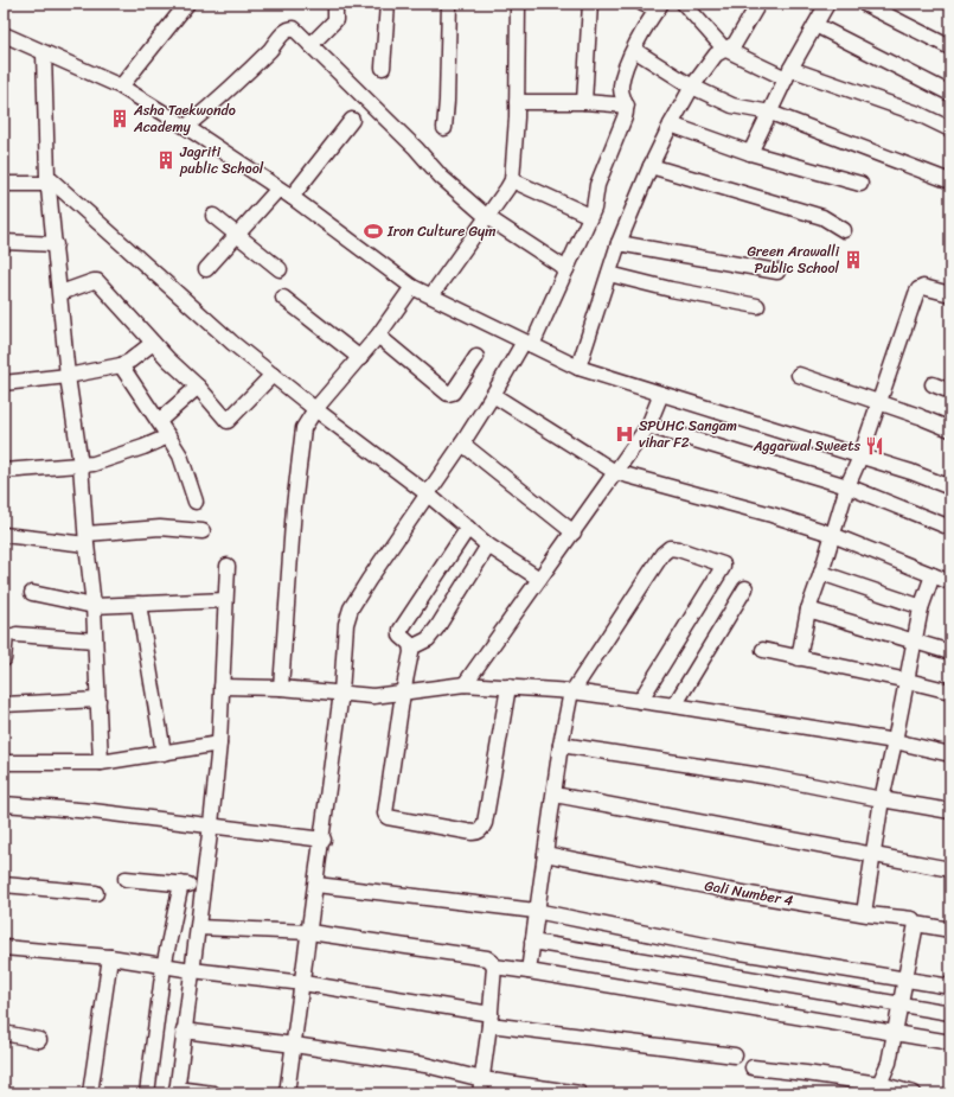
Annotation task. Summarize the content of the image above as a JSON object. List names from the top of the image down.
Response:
{
  "streets": {
    "street": ["Gali Number 4"]
  },
  "places": {
    "building": ["Asha Taekwondo Academy", "Jagriti public School", "Green Arawalli Public School"],
    "sports": ["Iron Culture Gym"],
    "hospital": ["SPUHC Sangam vihar F2"],
    "restaurant": ["Aggarwal Sweets"]
  }
}
